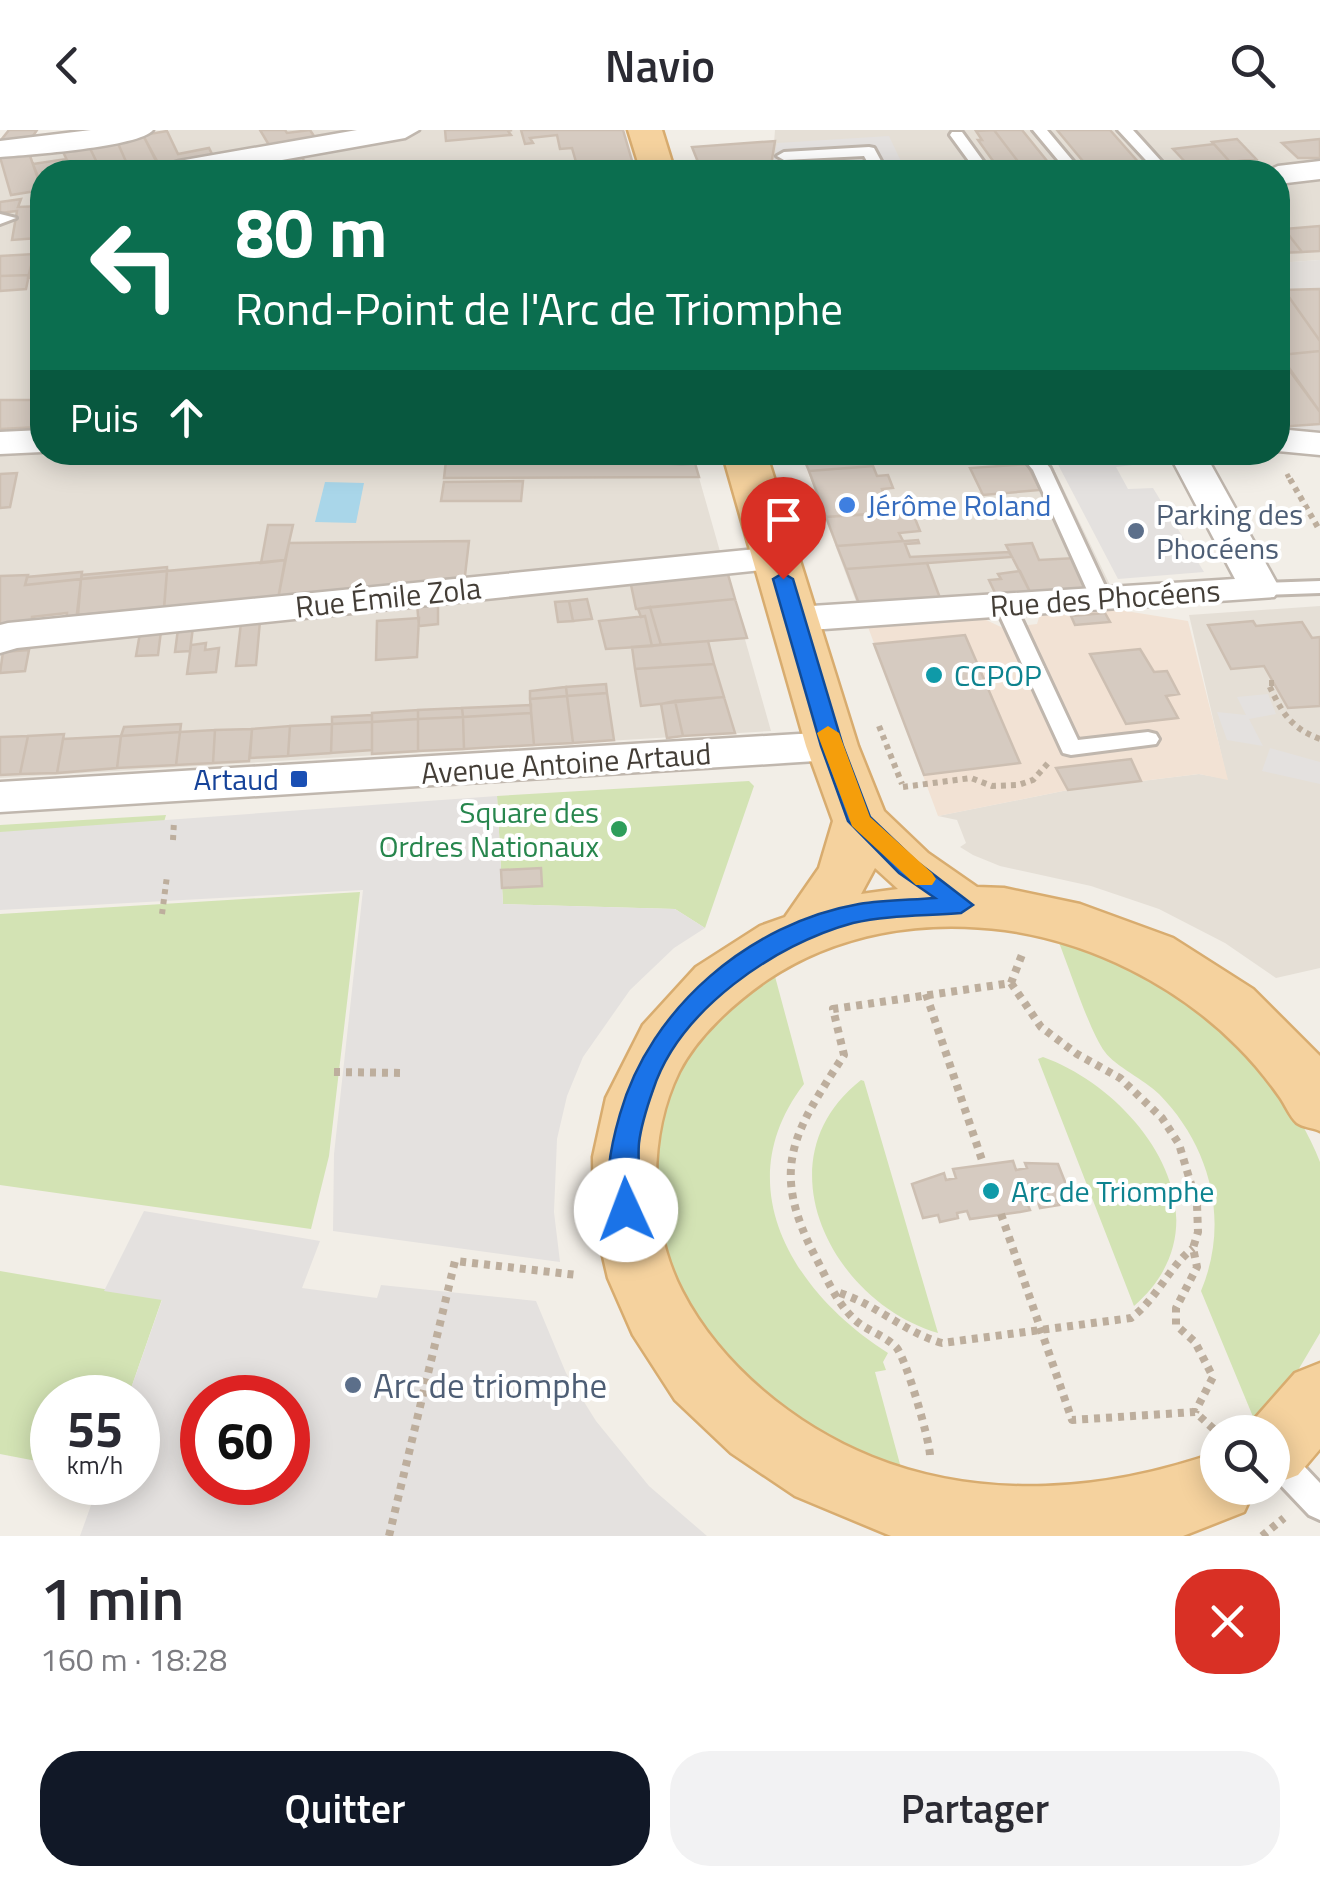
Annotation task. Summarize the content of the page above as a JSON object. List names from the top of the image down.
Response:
{
  "streets": {
    "street": ["Rue Émile Zola", "Rue des Phocéens", "Avenue Antoine Artaud"]
  },
  "places": {
    "other": [
      "Jérôme Roland",
      "Parking des Phocéens",
      "CCPOP",
      "Square des Ordres Nationaux",
      "Arc de Triomphe",
      "Arc de triomphe"
    ],
    "transit": ["Artaud"]
  },
  "page": {
    "header": "Navio",
    "turn": ["80 m", "Rond-Point de l'Arc de Triomphe"],
    "then": "Puis",
    "speed": "55 km/h",
    "limit": "60",
    "heading": ["1 min", "160 m · 18:28"],
    "buttons": ["Quitter", "Partager"]
  }
}
